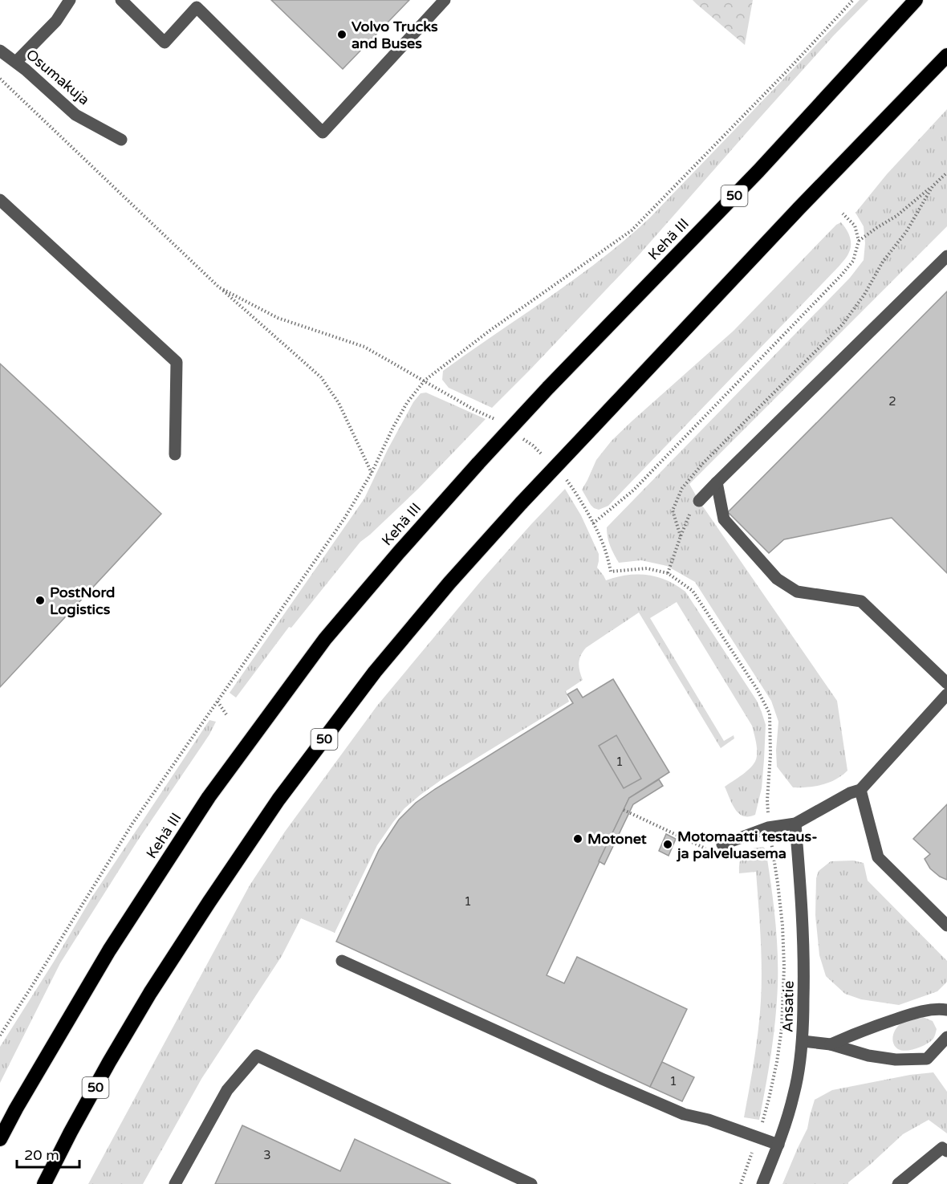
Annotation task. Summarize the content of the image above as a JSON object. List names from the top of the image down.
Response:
{
  "streets": {
    "highway": ["50", "Kehä III"],
    "street": ["Osumakuja", "Ansatie"]
  },
  "places": [
    "Volvo Trucks and Buses",
    "PostNord Logistics",
    "Motonet",
    "Motomaatti testaus- ja palveluasema"
  ],
  "house_numbers": [
    "2",
    "1",
    "1",
    "1",
    "3"
  ],
  "scale_bar": "20 m"
}
